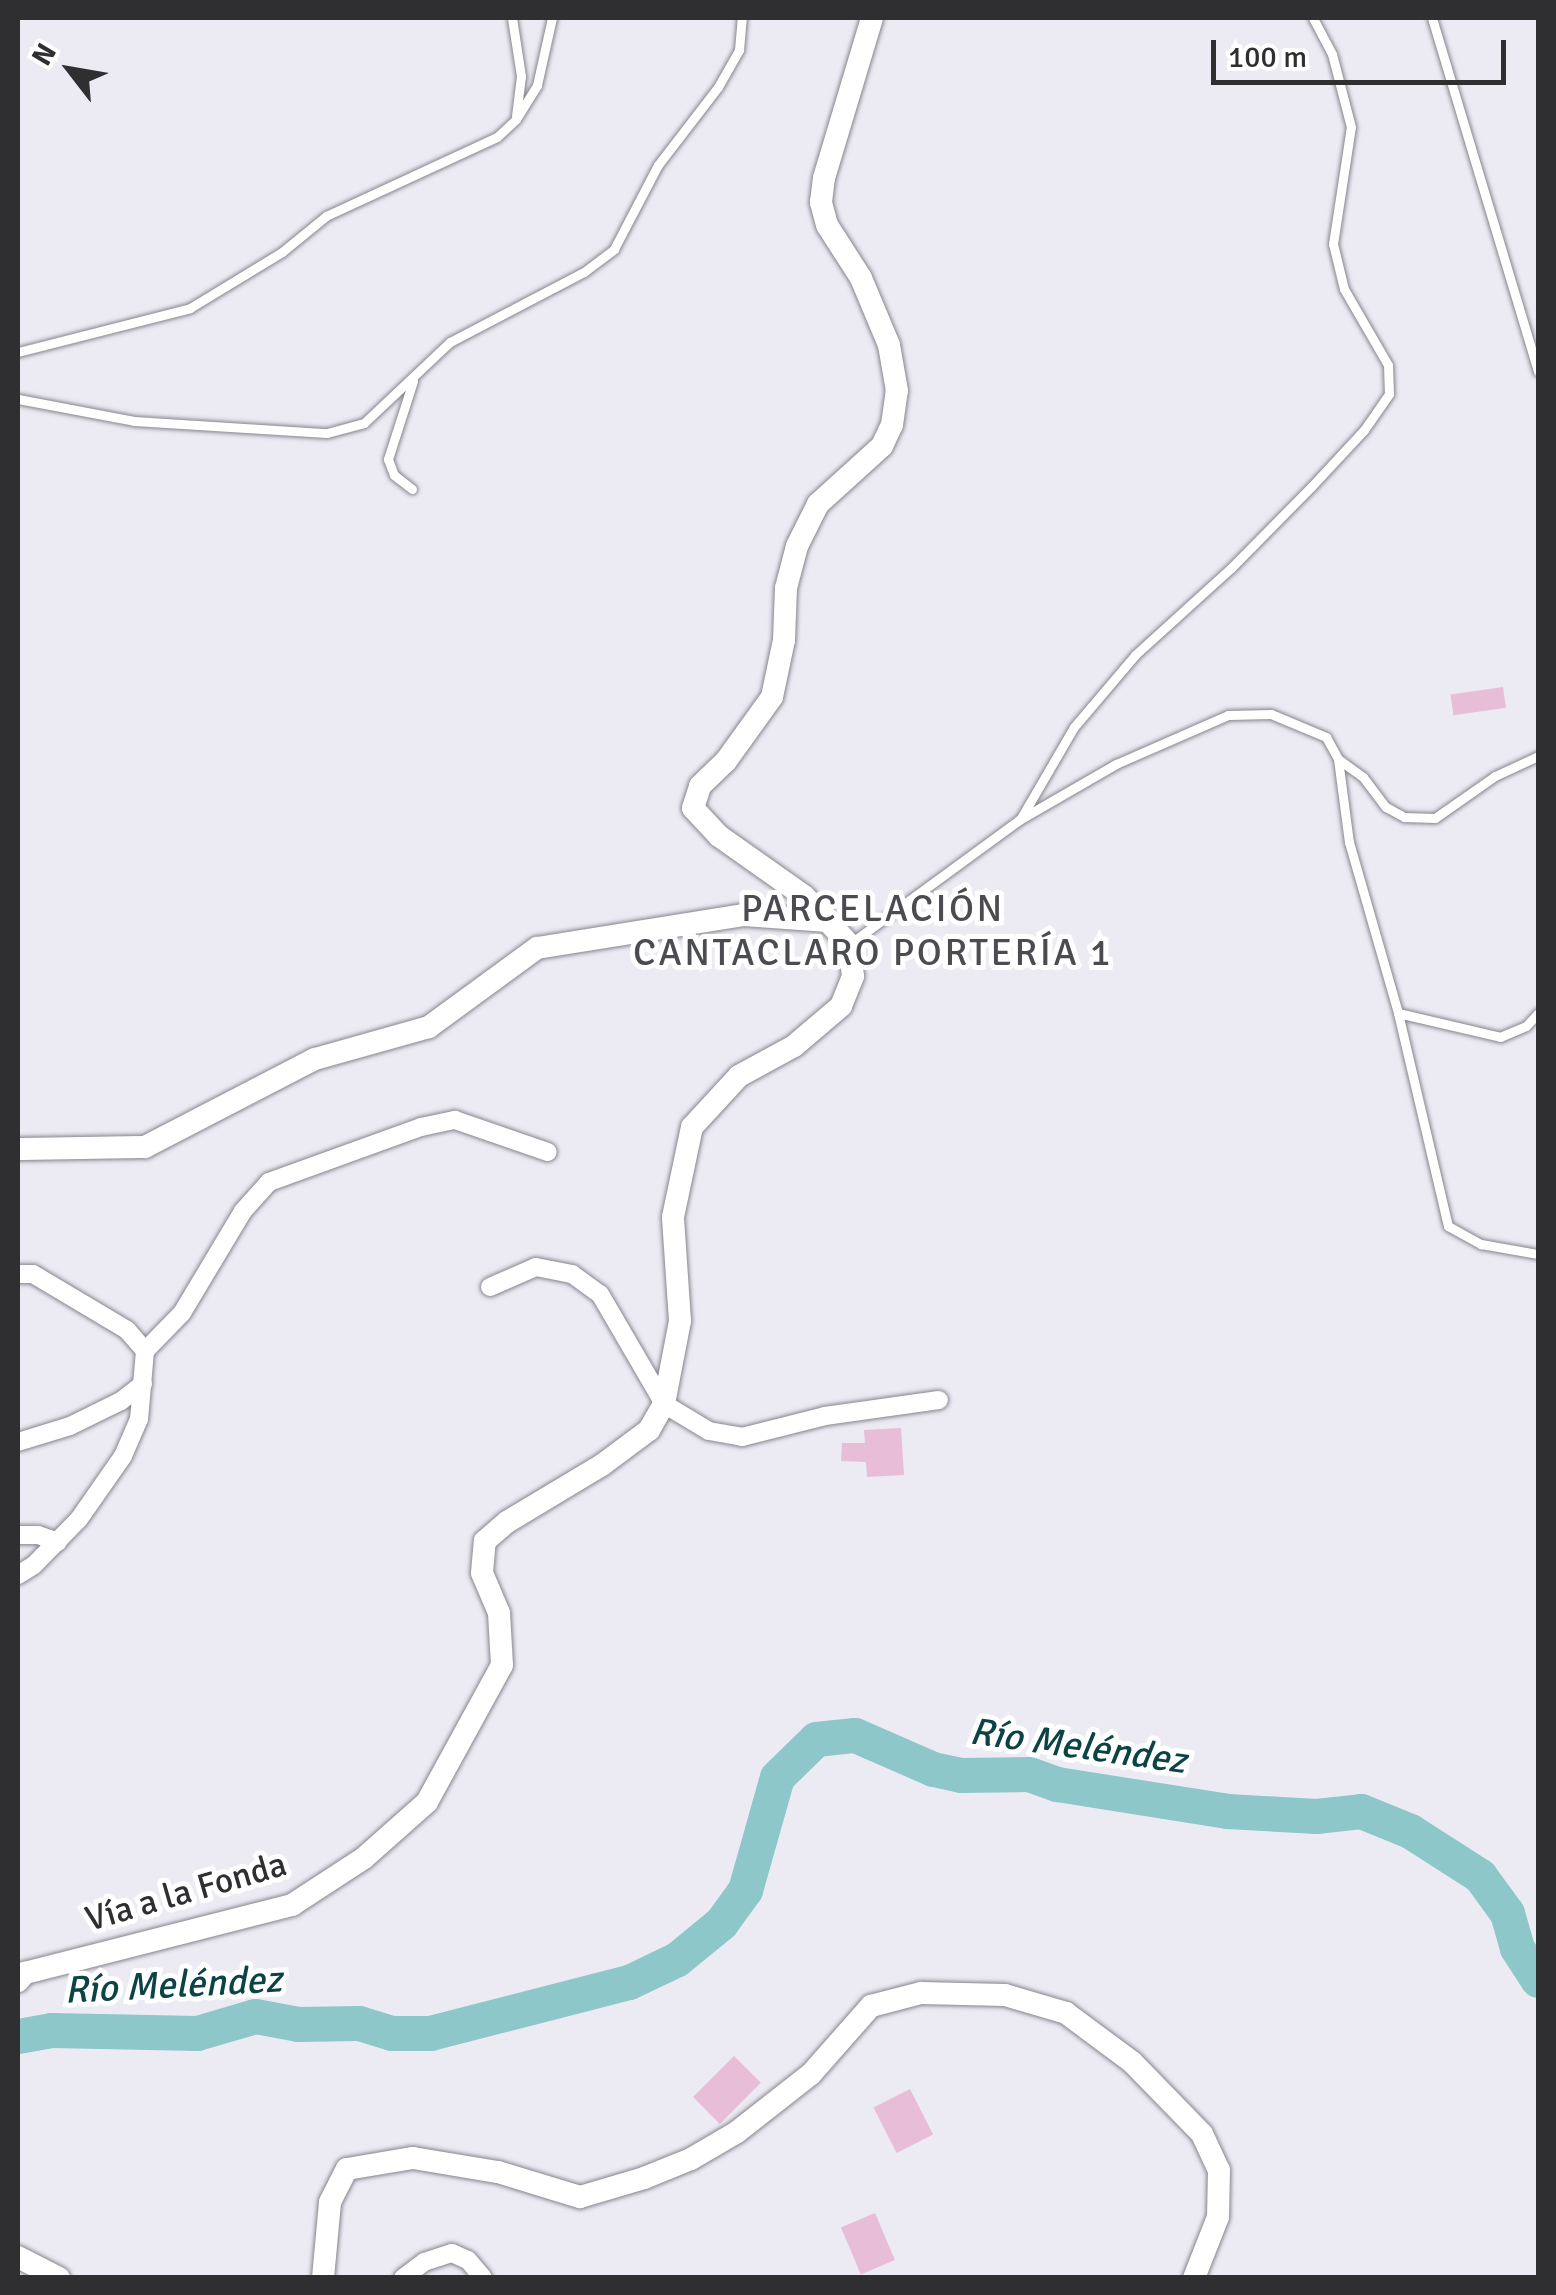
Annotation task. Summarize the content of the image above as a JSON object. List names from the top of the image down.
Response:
{
  "streets": {
    "street": ["Vía a la Fonda"]
  },
  "districts": ["PARCELACIÓN CANTACLARO PORTERÍA 1"],
  "water": ["Río Meléndez"],
  "scale_bar": "100 m",
  "north": "top left"
}
